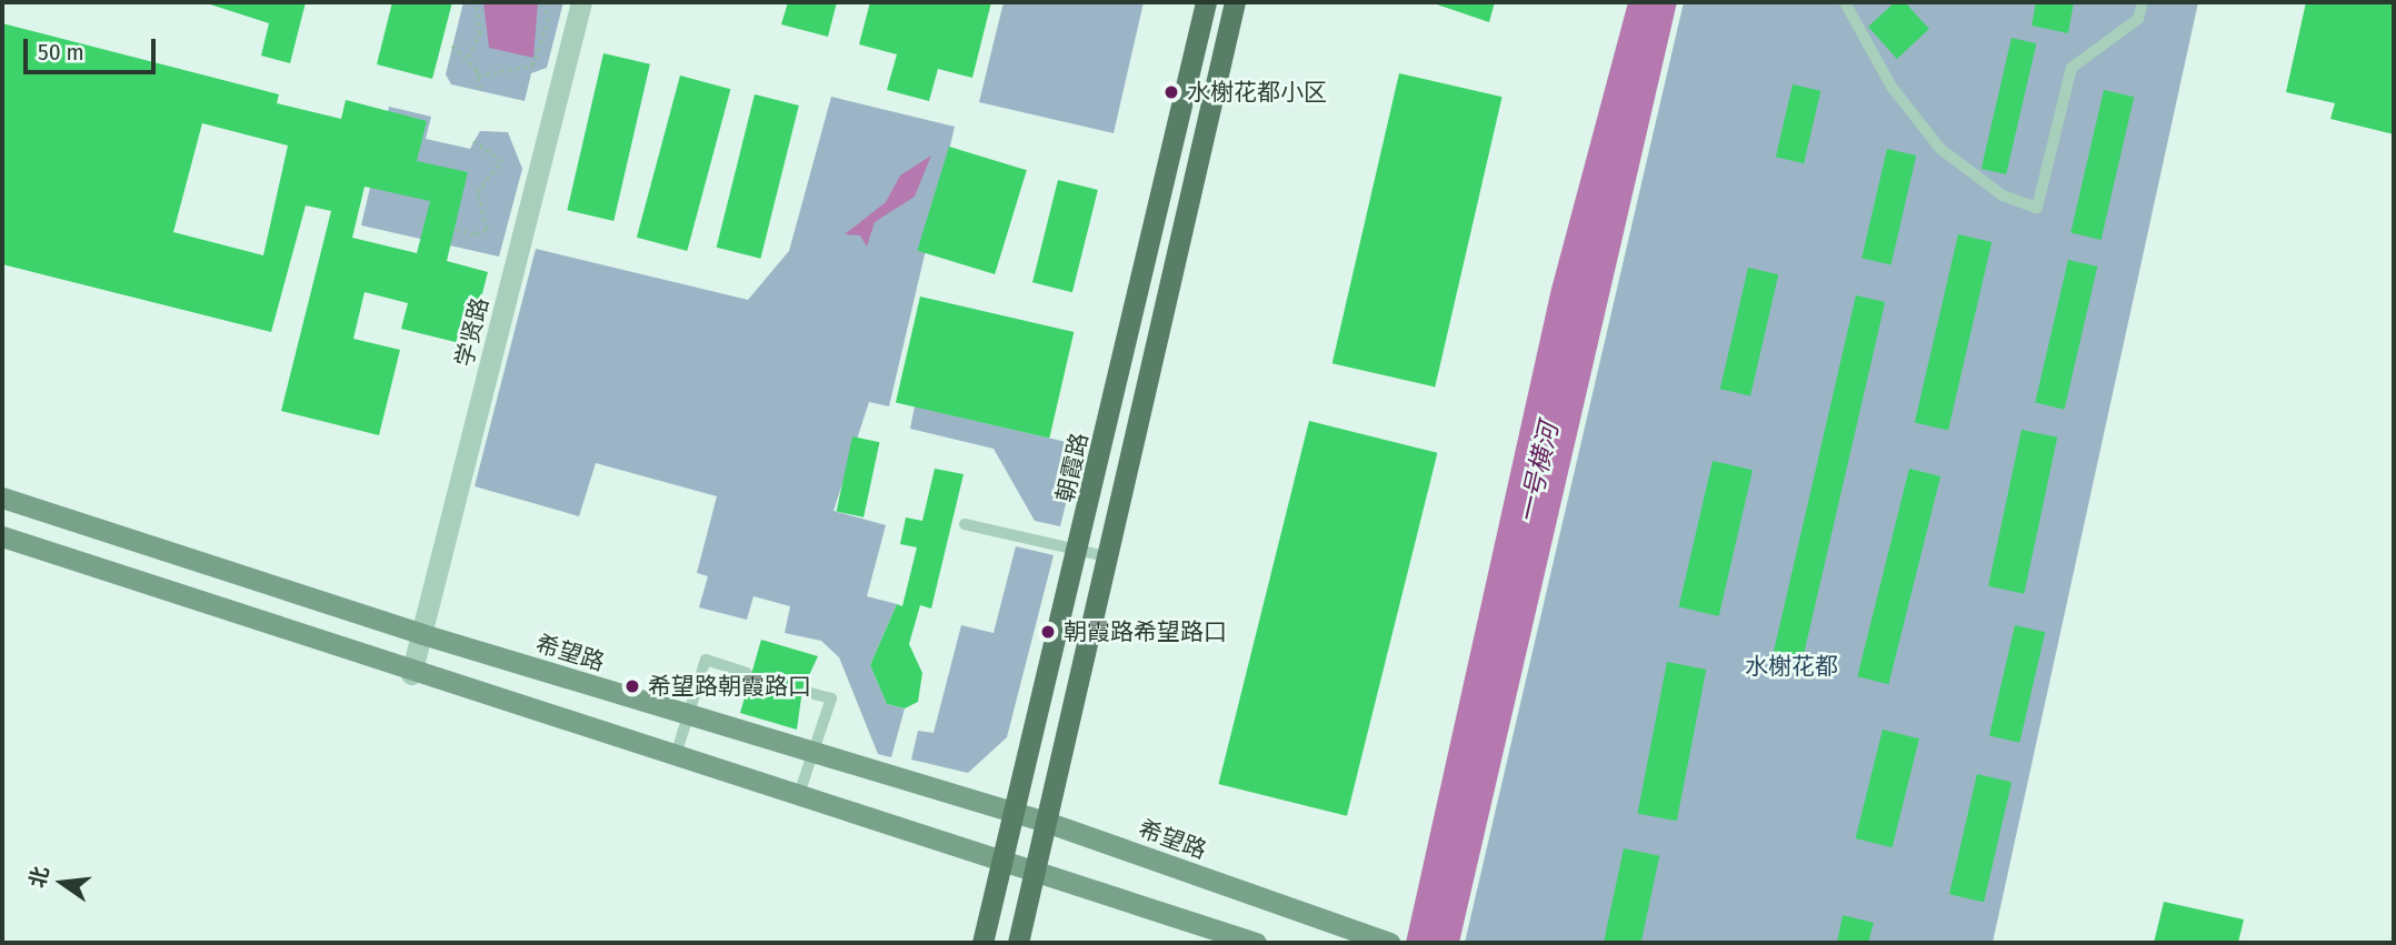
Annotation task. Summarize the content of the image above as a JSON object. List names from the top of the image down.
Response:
{
  "streets": {
    "main road": ["朝霞路", "希望路"],
    "street": ["学贤路"]
  },
  "crossings": [
    ["学贤路", "希望路"],
    ["朝霞路", "希望路"]
  ],
  "water": ["一号横河"],
  "parks": ["水榭花都"],
  "places": ["水榭花都小区", "朝霞路希望路口", "希望路朝霞路口"],
  "scale_bar": "50 m",
  "north": "left"
}
